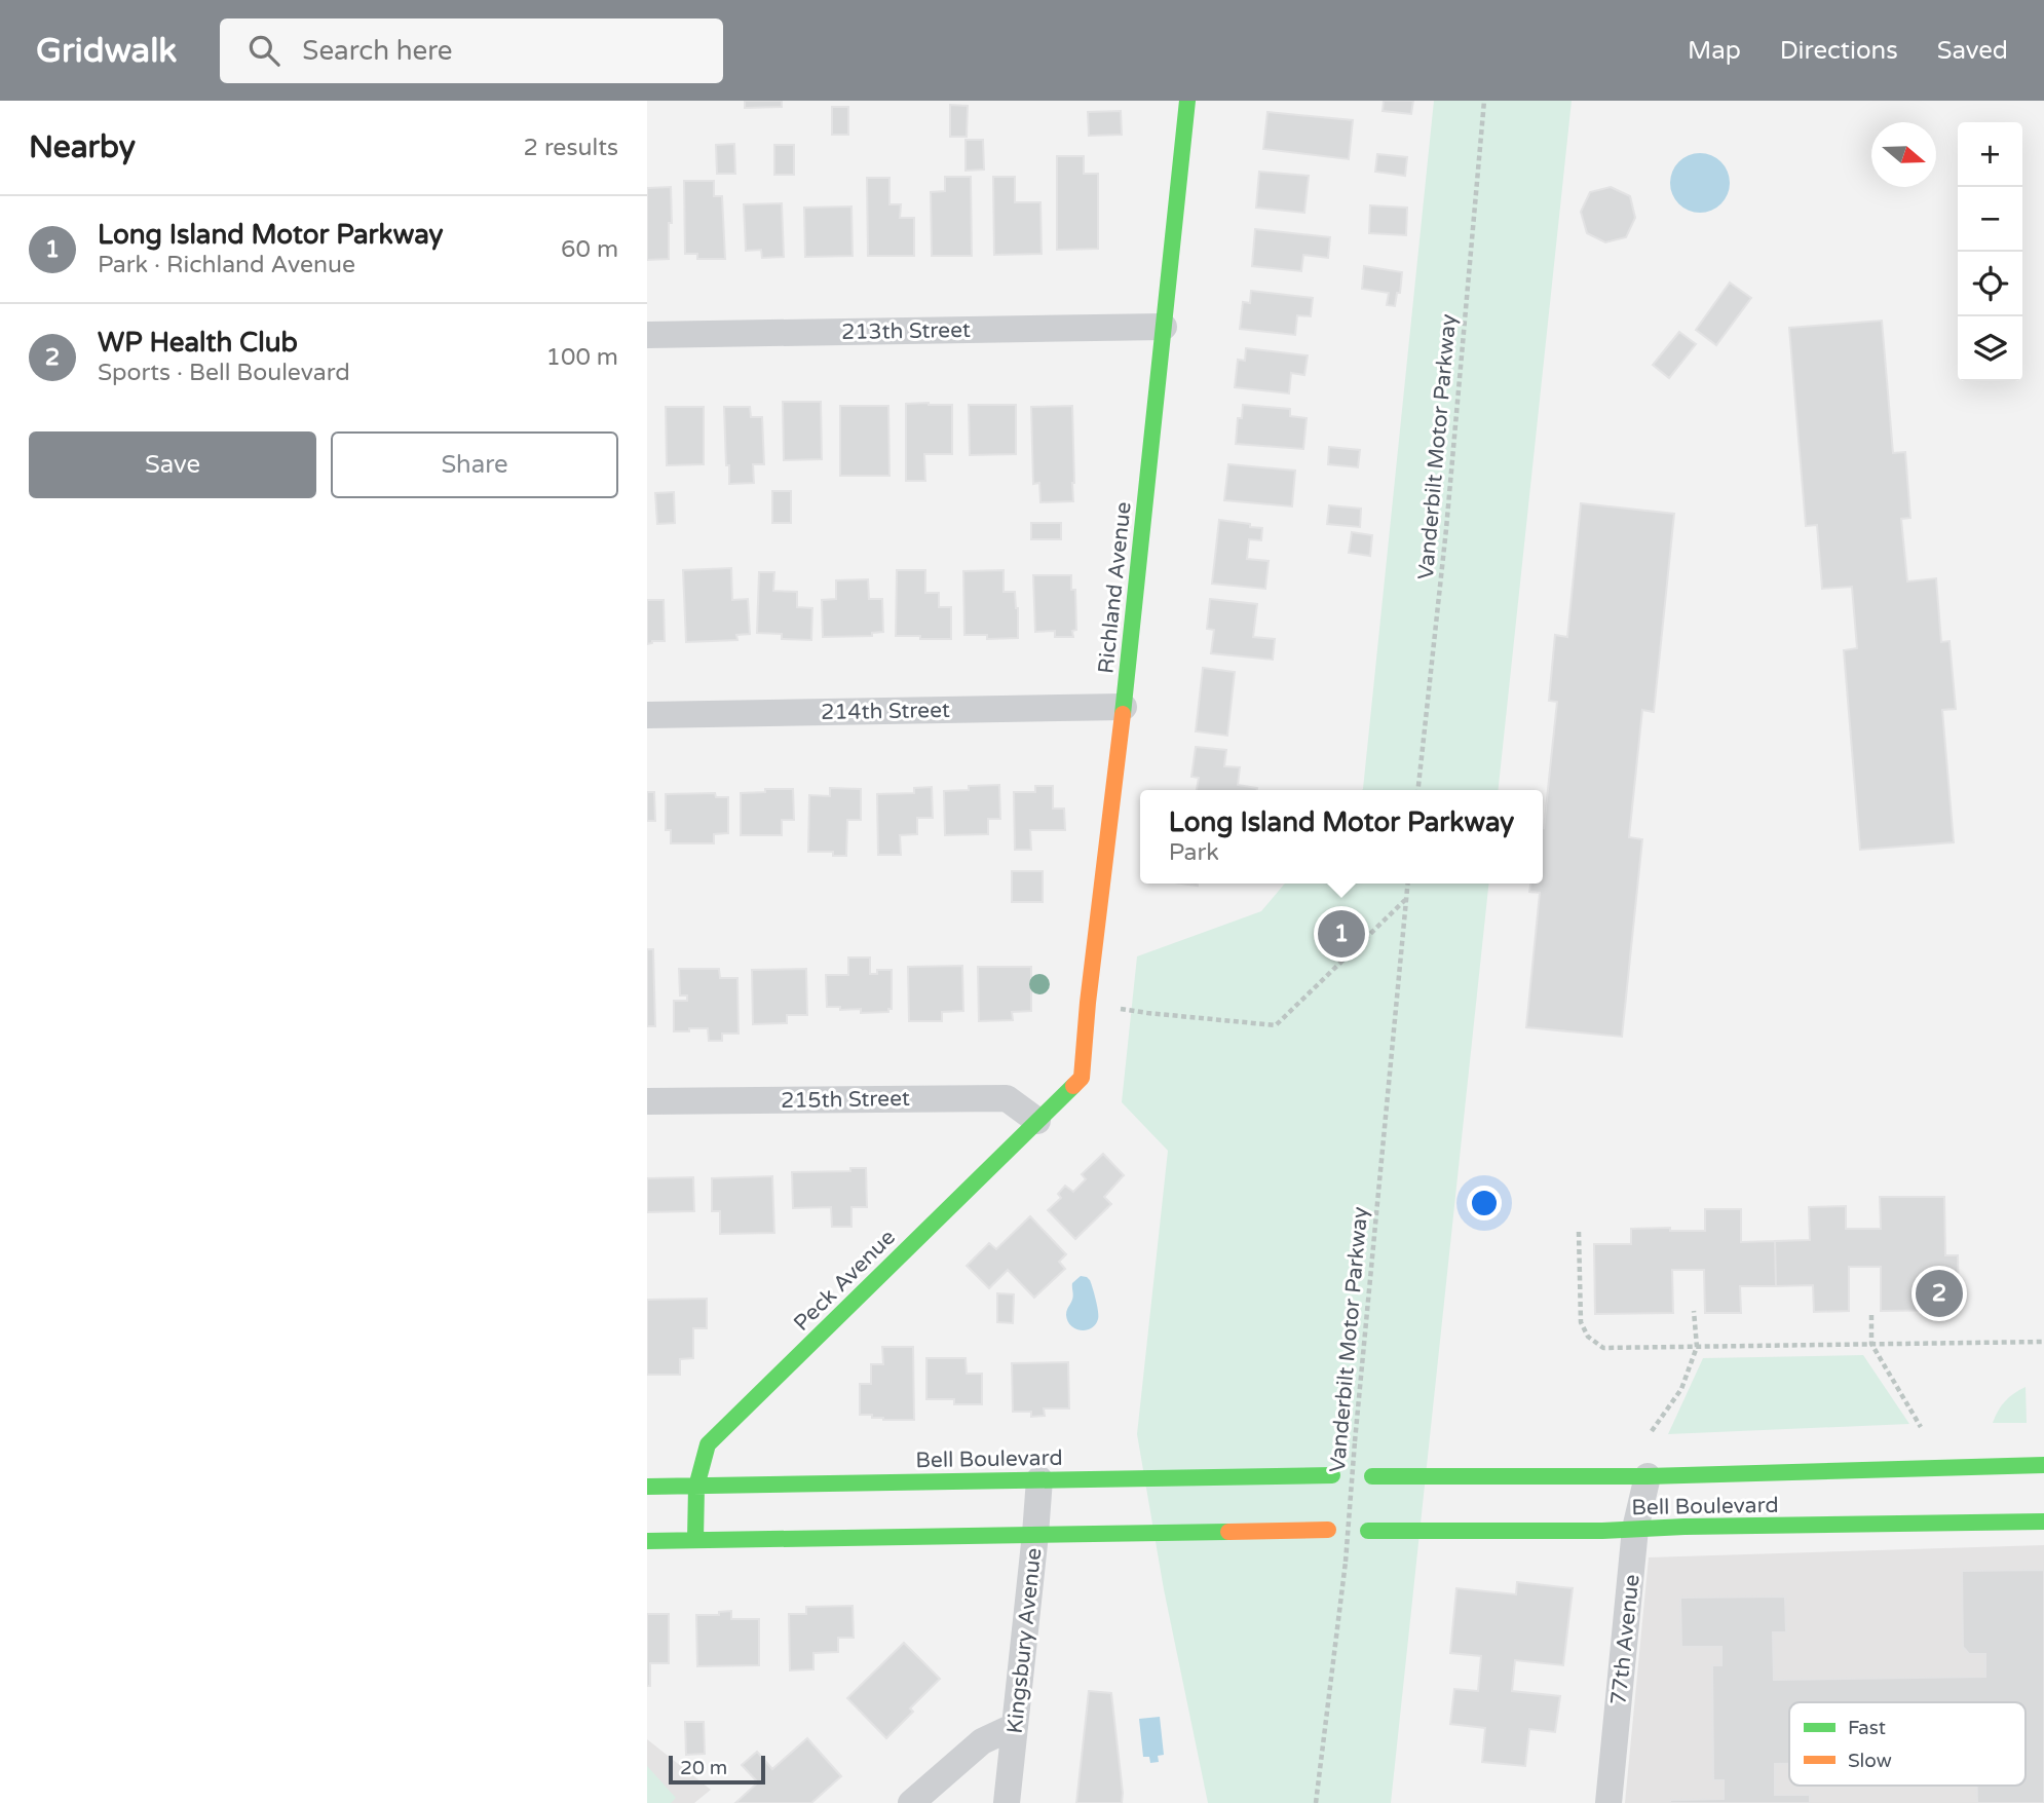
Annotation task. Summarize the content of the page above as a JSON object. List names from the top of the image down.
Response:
{
  "streets": {
    "street": [
      "213th Street",
      "Richland Avenue",
      "214th Street",
      "215th Street",
      "Peck Avenue",
      "Bell Boulevard",
      "77th Avenue",
      "Kingsbury Avenue"
    ],
    "path": ["Vanderbilt Motor Parkway"]
  },
  "crossings": [
    ["213th Street", "Richland Avenue"],
    ["Richland Avenue", "214th Street"],
    ["Richland Avenue", "Peck Avenue"],
    ["215th Street", "Peck Avenue"],
    ["Peck Avenue", "Bell Boulevard"],
    ["Bell Boulevard", "77th Avenue"],
    ["Bell Boulevard", "Kingsbury Avenue"]
  ],
  "legend": ["Fast", "Slow"],
  "scale_bar": "20 m",
  "north": "right",
  "page": {
    "header": "Gridwalk",
    "search": "Search here",
    "nav": ["Map", "Directions", "Saved"],
    "heading": ["Nearby", "2 results"],
    "map_buttons": ["+", "−"],
    "list": [
      {
        "mark": "1",
        "name": "Long Island Motor Parkway",
        "note": "Park · Richland Avenue",
        "value": "60 m"
      },
      {
        "mark": "2",
        "name": "WP Health Club",
        "note": "Sports · Bell Boulevard",
        "value": "100 m"
      }
    ],
    "buttons": ["Save", "Share"],
    "popup": ["Long Island Motor Parkway", "Park"],
    "pins": ["1", "2"],
    "scale": "20 m"
  }
}
